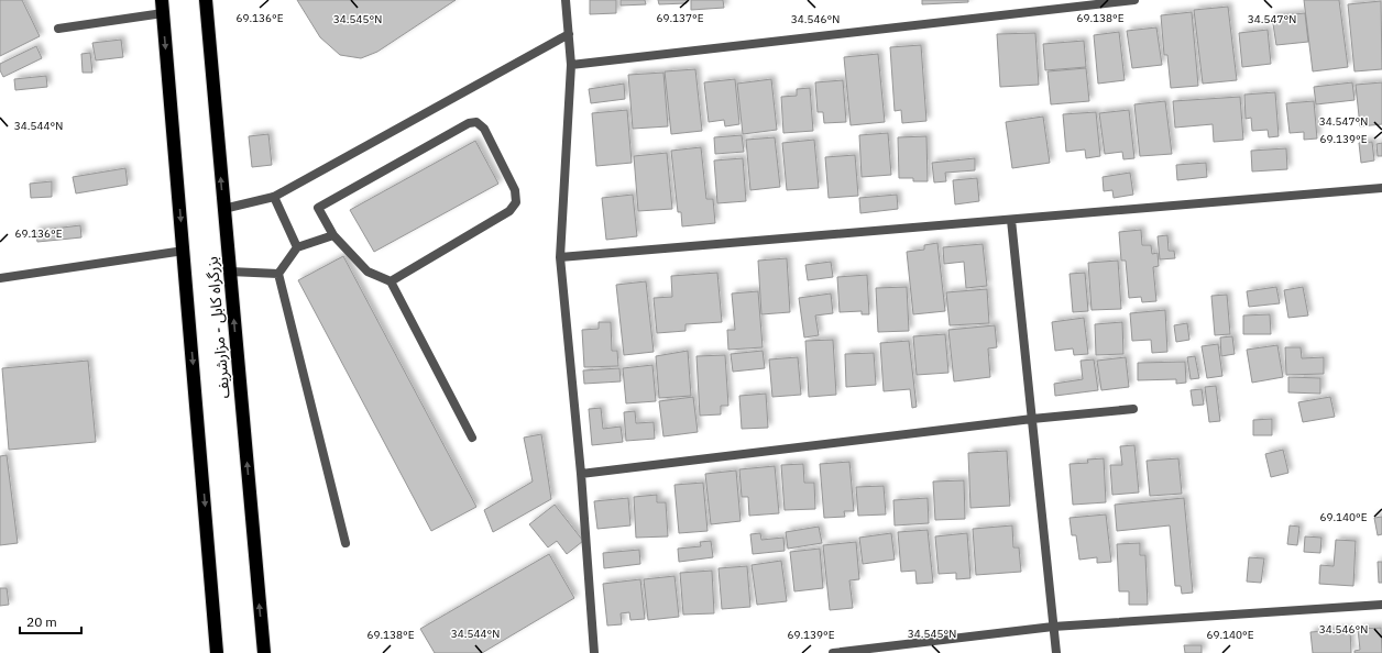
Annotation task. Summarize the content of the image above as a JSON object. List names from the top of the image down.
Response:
{
  "streets": {
    "highway": ["بزرگراه کابل - مزارشریف"]
  },
  "scale_bar": "20 m",
  "coordinates": [
    "69.136°E",
    "69.137°E",
    "69.138°E",
    "34.545°N",
    "34.546°N",
    "34.547°N",
    "34.544°N",
    "69.139°E",
    "69.140°E"
  ]
}
